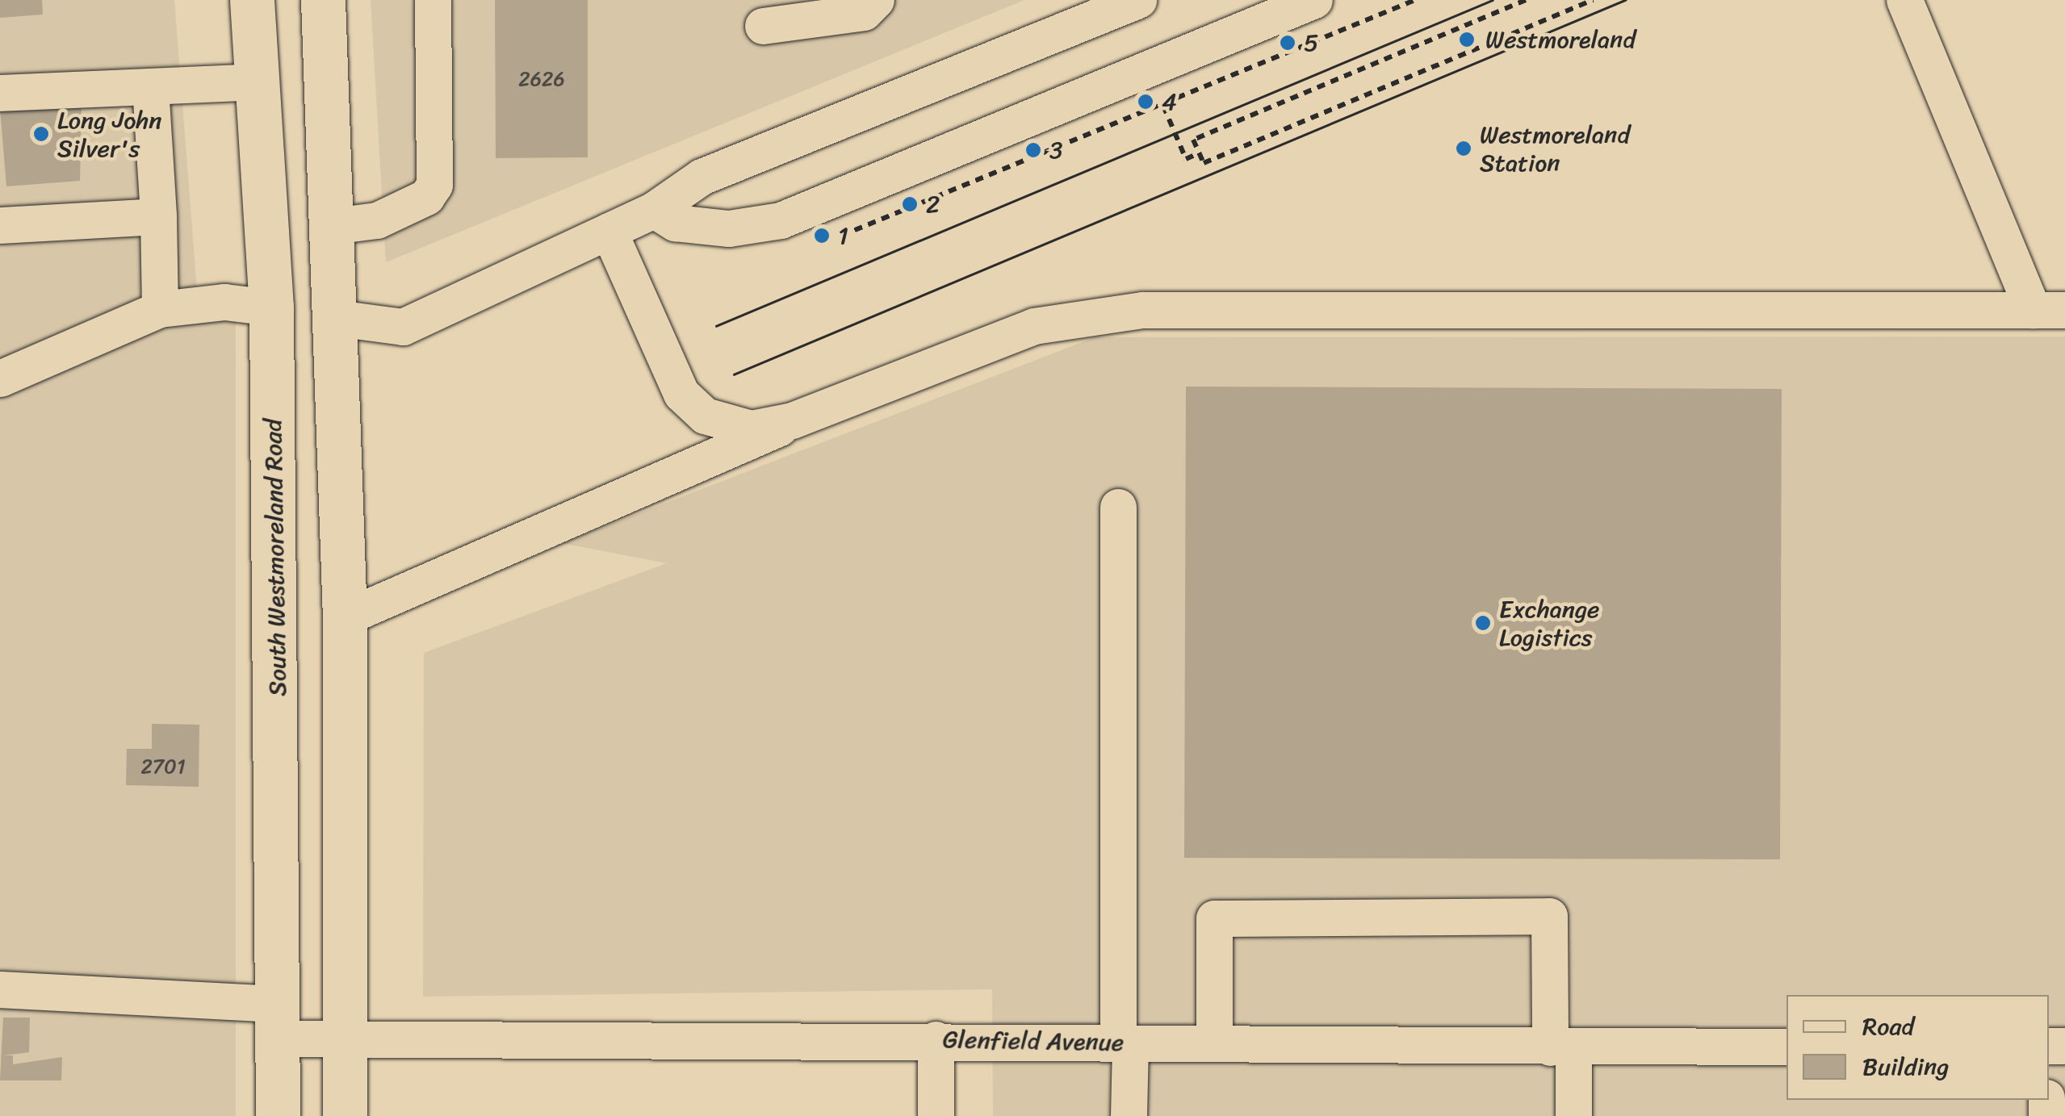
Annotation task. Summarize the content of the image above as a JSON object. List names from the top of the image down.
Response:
{
  "streets": {
    "main road": ["South Westmoreland Road"],
    "street": ["Glenfield Avenue"]
  },
  "crossings": [
    ["South Westmoreland Road", "Glenfield Avenue"]
  ],
  "places": [
    "Westmoreland",
    "5",
    "4",
    "Long John Silver's",
    "Westmoreland Station",
    "3",
    "2",
    "1",
    "Exchange Logistics"
  ],
  "house_numbers": ["2626", "2701"],
  "legend": ["Road", "Building"]
}
